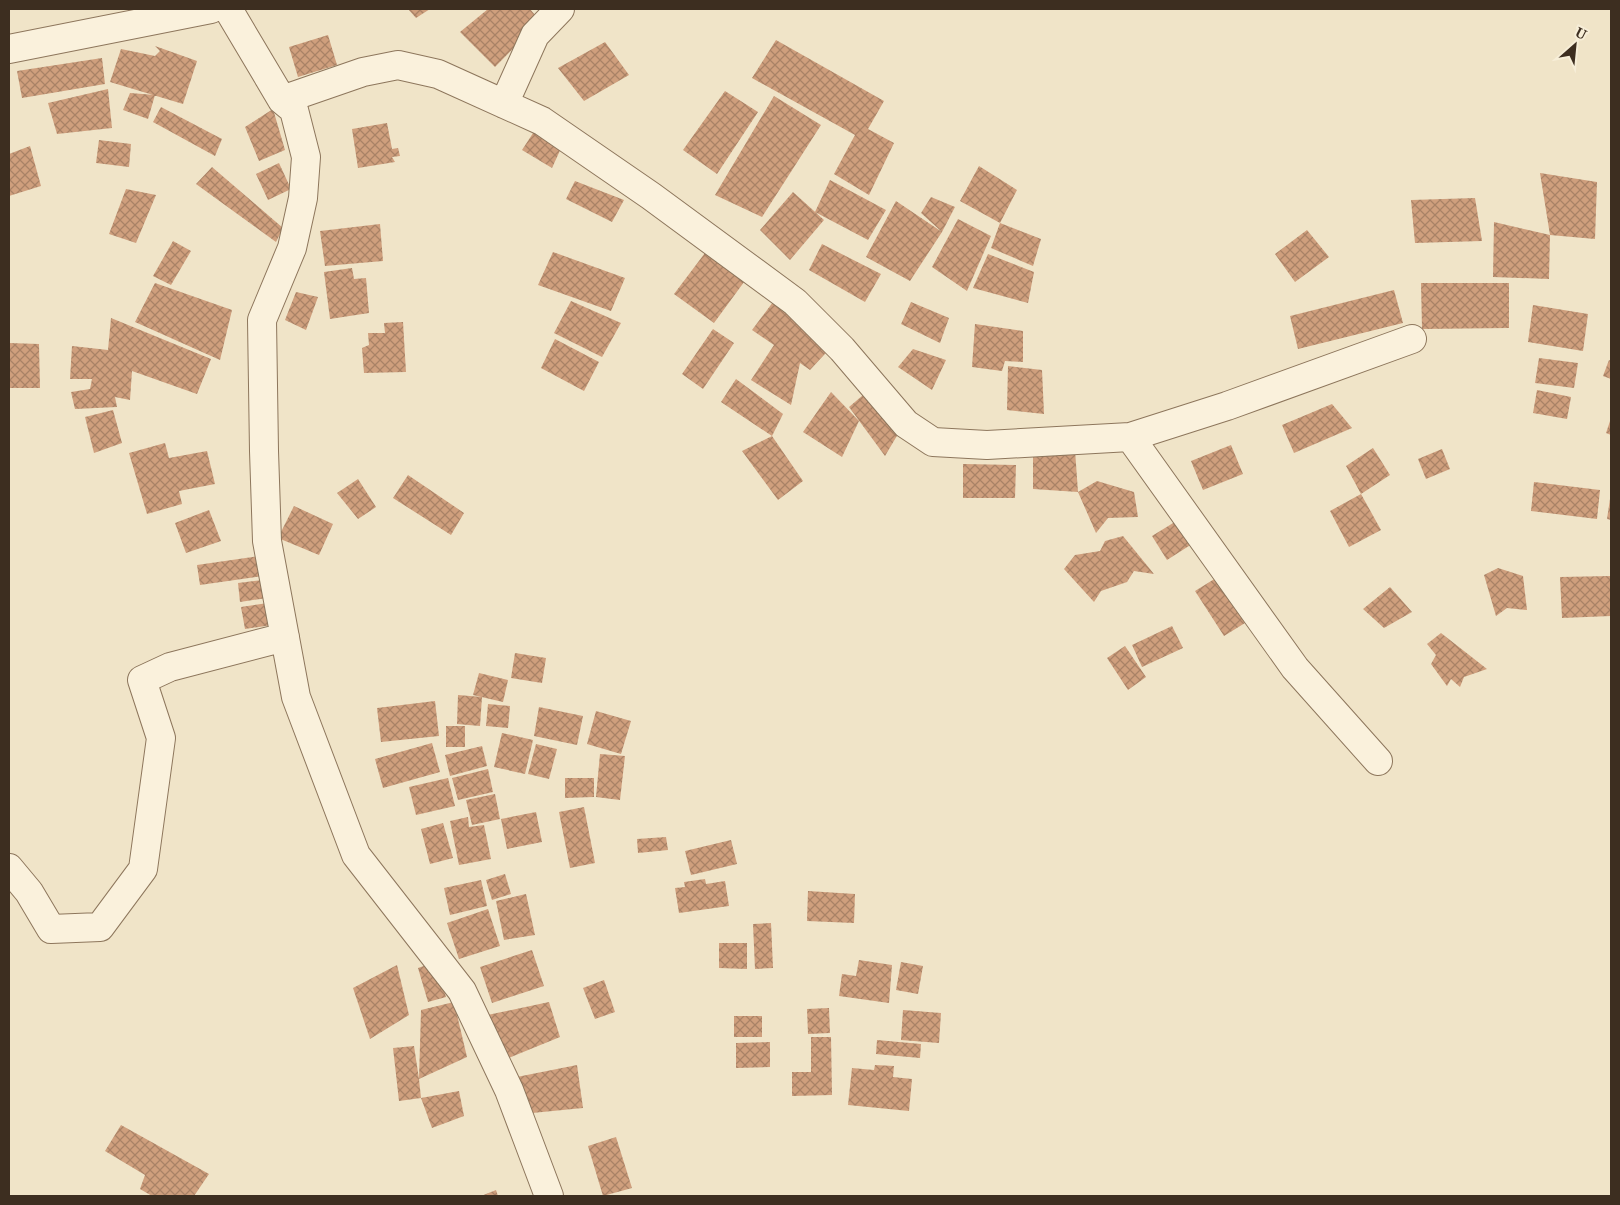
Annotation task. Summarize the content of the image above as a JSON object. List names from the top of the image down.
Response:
{
  "north": "top right"
}
